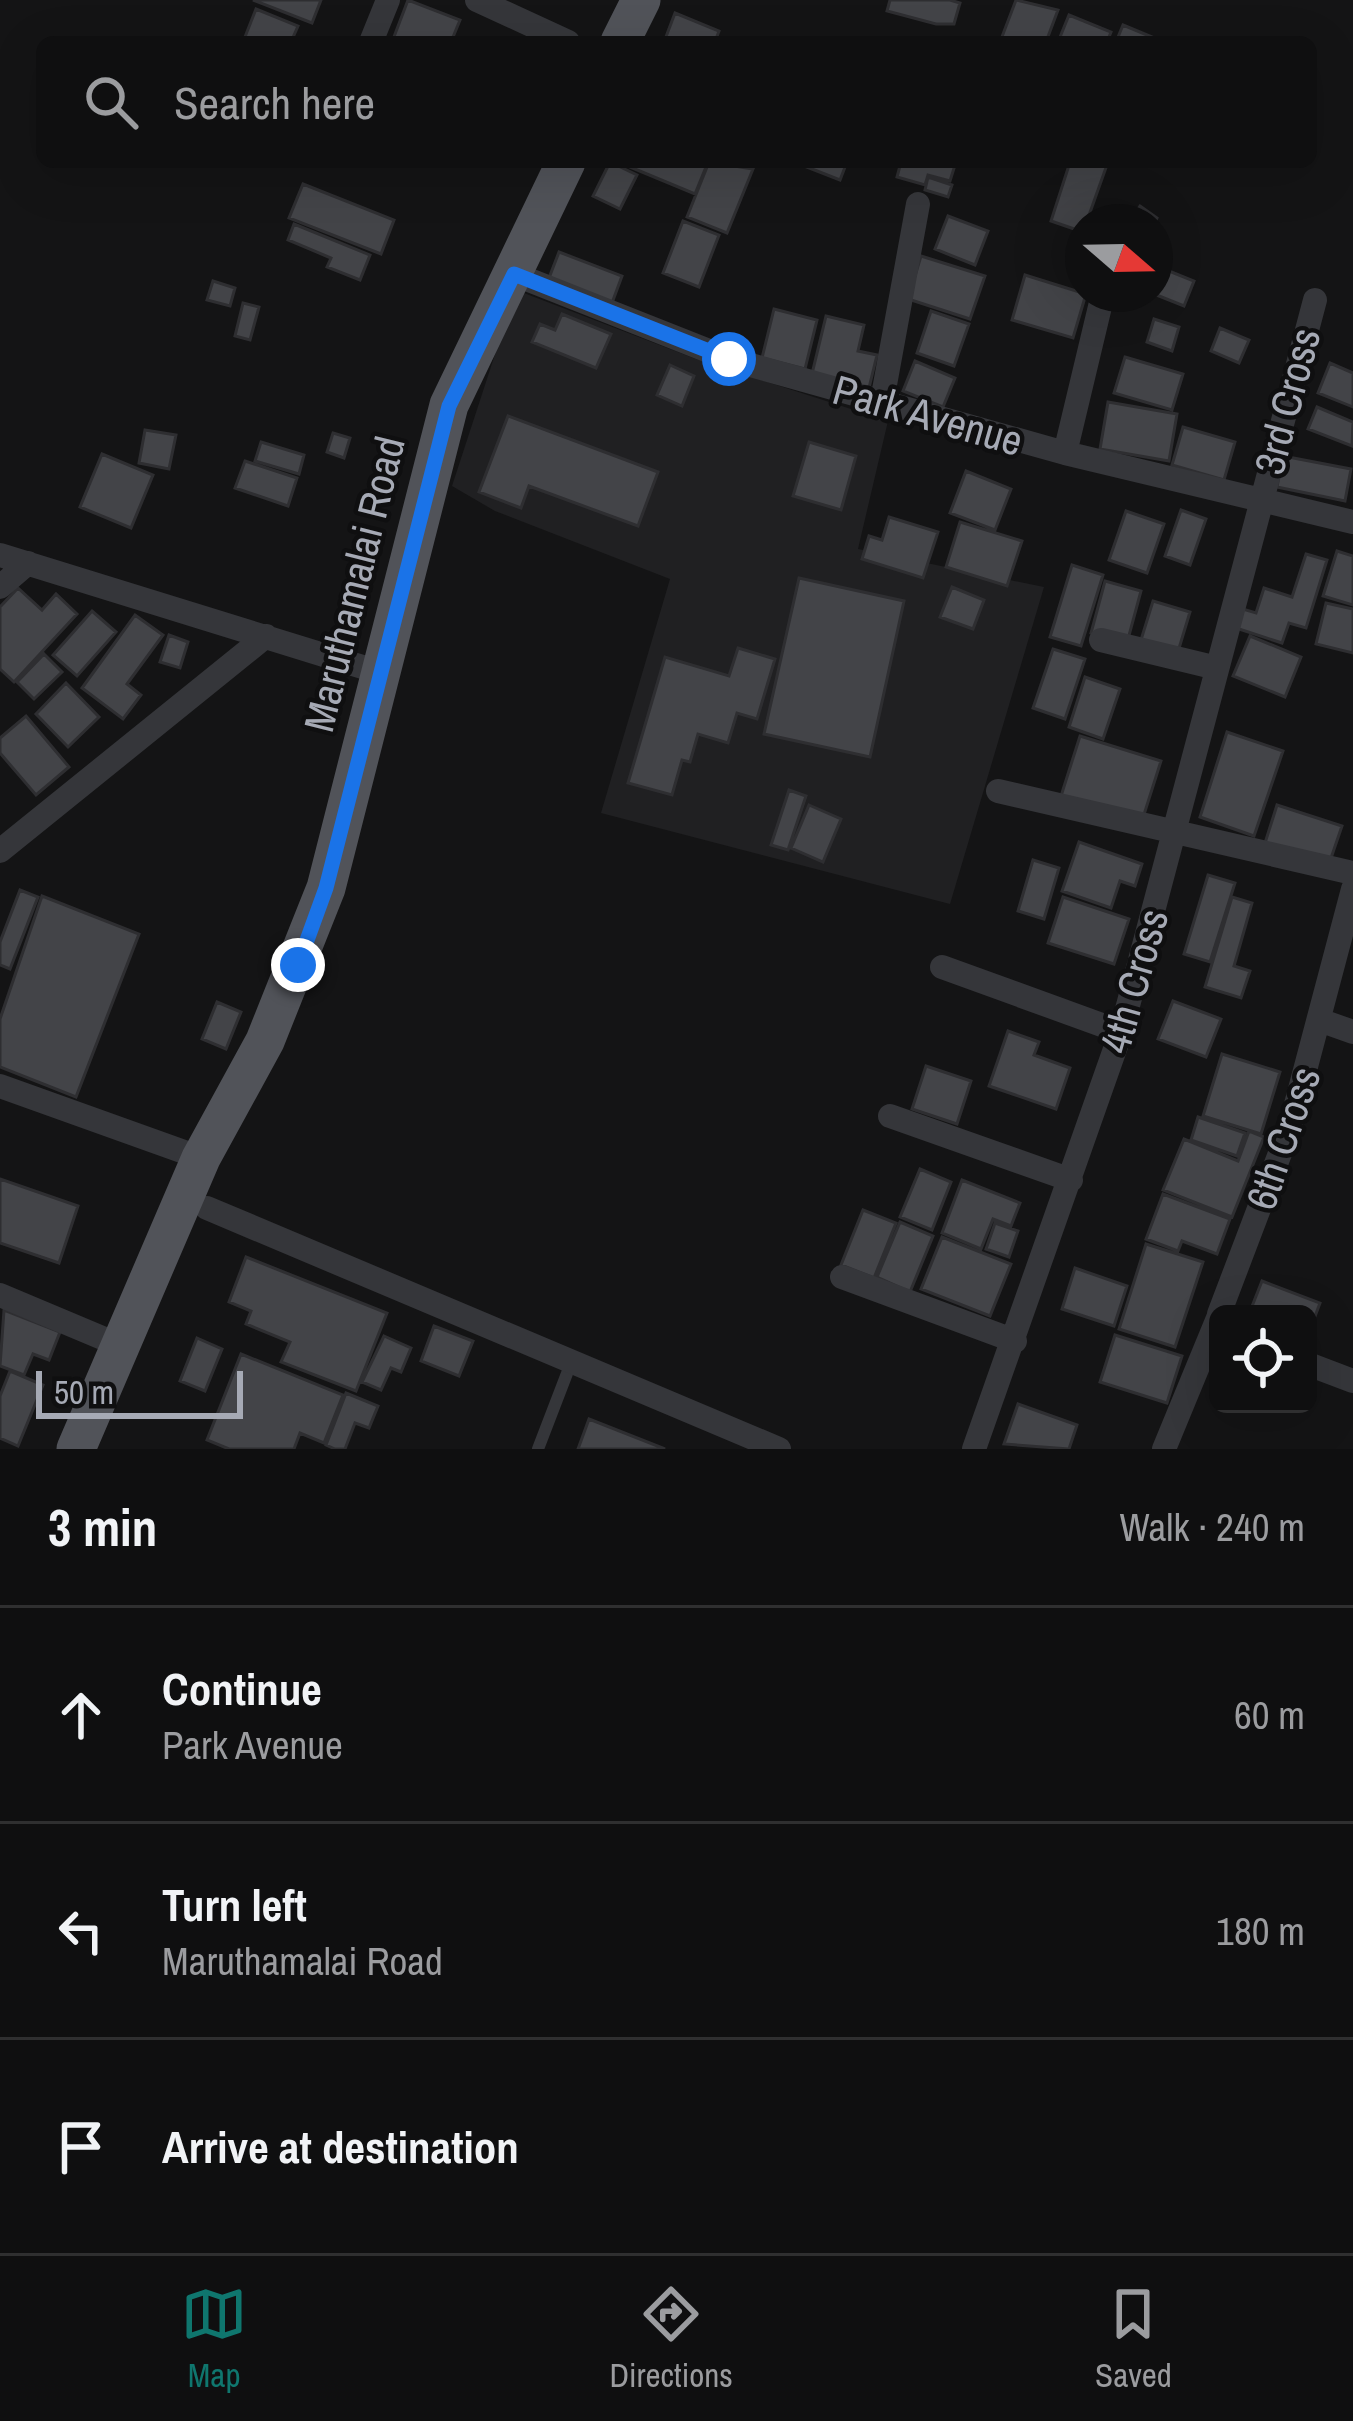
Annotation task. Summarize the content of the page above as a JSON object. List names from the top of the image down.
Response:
{
  "streets": {
    "main road": ["Maruthamalai Road"],
    "street": [
      "3rd Cross",
      "Park Avenue",
      "4th Cross",
      "6th Cross"
    ]
  },
  "crossings": [
    ["3rd Cross", "Park Avenue"],
    ["3rd Cross", "4th Cross"],
    ["Park Avenue", "Maruthamalai Road"],
    ["Park Avenue", "4th Cross"]
  ],
  "scale_bar": "50 m",
  "north": "right",
  "page": {
    "search": "Search here",
    "scale": "50 m",
    "heading": ["3 min", "Walk · 240 m"],
    "list": [
      ["Continue", "Park Avenue", "60 m"],
      ["Turn left", "Maruthamalai Road", "180 m"],
      "Arrive at destination"
    ],
    "nav": ["Map", "Directions", "Saved"]
  }
}
